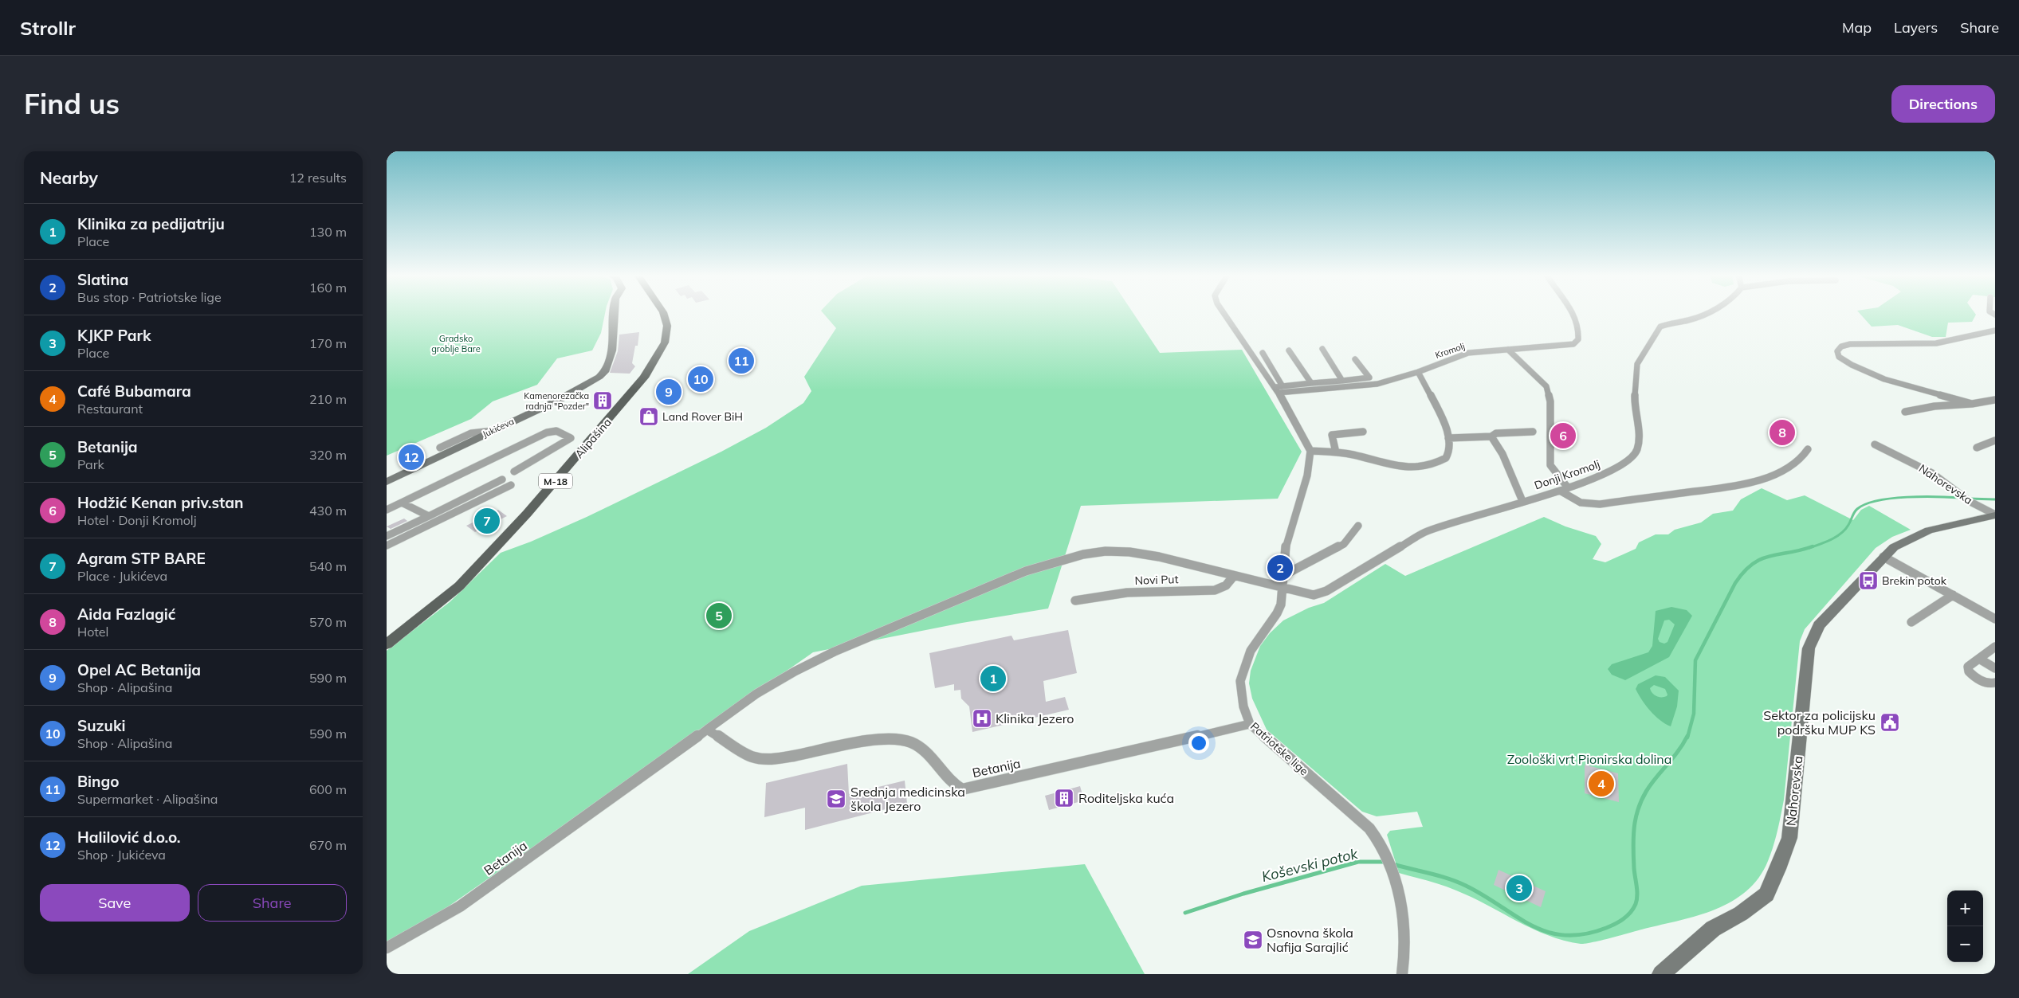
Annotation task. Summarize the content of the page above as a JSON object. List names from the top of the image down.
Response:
{
  "streets": {
    "main road": ["Alipašina", "M-18"],
    "street": [
      "Kromolj",
      "Jukićeva",
      "Donji Kromolj",
      "Nahorevska",
      "Novi Put",
      "Patriotske lige",
      "Betanija"
    ]
  },
  "crossings": [
    ["Donji Kromolj", "Novi Put"],
    ["Donji Kromolj", "Patriotske lige"],
    ["Donji Kromolj", "Betanija"],
    ["Patriotske lige", "Betanija"]
  ],
  "water": ["Koševski potok"],
  "parks": ["Gradsko groblje Bare", "Zoološki vrt Pionirska dolina"],
  "places": {
    "building": ["Kamenorezačka radnja \"Pozder\"", "Roditeljska kuća"],
    "shop": ["Land Rover BiH"],
    "bus stop": ["Brekin potok"],
    "hospital": ["Klinika Jezero"],
    "public building": ["Sektor za policijsku podršku MUP KS"],
    "school or university": ["Srednja medicinska škola Jezero", "Osnovna škola Nafija Sarajlić"]
  },
  "page": {
    "header": "Strollr",
    "nav": ["Map", "Layers", "Share"],
    "buttons": [
      "Directions",
      ["Save", "Share"]
    ],
    "title": "Find us",
    "heading": ["Nearby", "12 results"],
    "list": [
      {
        "mark": "1",
        "name": "Klinika za pedijatriju",
        "note": "Place",
        "value": "130 m"
      },
      {
        "mark": "2",
        "name": "Slatina",
        "note": "Bus stop · Patriotske lige",
        "value": "160 m"
      },
      {
        "mark": "3",
        "name": "KJKP Park",
        "note": "Place",
        "value": "170 m"
      },
      {
        "mark": "4",
        "name": "Café Bubamara",
        "note": "Restaurant",
        "value": "210 m"
      },
      {
        "mark": "5",
        "name": "Betanija",
        "note": "Park",
        "value": "320 m"
      },
      {
        "mark": "6",
        "name": "Hodžić Kenan priv.stan",
        "note": "Hotel · Donji Kromolj",
        "value": "430 m"
      },
      {
        "mark": "7",
        "name": "Agram STP BARE",
        "note": "Place · Jukićeva",
        "value": "540 m"
      },
      {
        "mark": "8",
        "name": "Aida Fazlagić",
        "note": "Hotel",
        "value": "570 m"
      },
      {
        "mark": "9",
        "name": "Opel AC Betanija",
        "note": "Shop · Alipašina",
        "value": "590 m"
      },
      {
        "mark": "10",
        "name": "Suzuki",
        "note": "Shop · Alipašina",
        "value": "590 m"
      },
      {
        "mark": "11",
        "name": "Bingo",
        "note": "Supermarket · Alipašina",
        "value": "600 m"
      },
      {
        "mark": "12",
        "name": "Halilović d.o.o.",
        "note": "Shop · Jukićeva",
        "value": "670 m"
      }
    ],
    "pins": [
      "11",
      "10",
      "9",
      "8",
      "6",
      "12",
      "7",
      "2",
      "5",
      "1",
      "4",
      "3"
    ],
    "map_buttons": ["+", "−"]
  }
}
